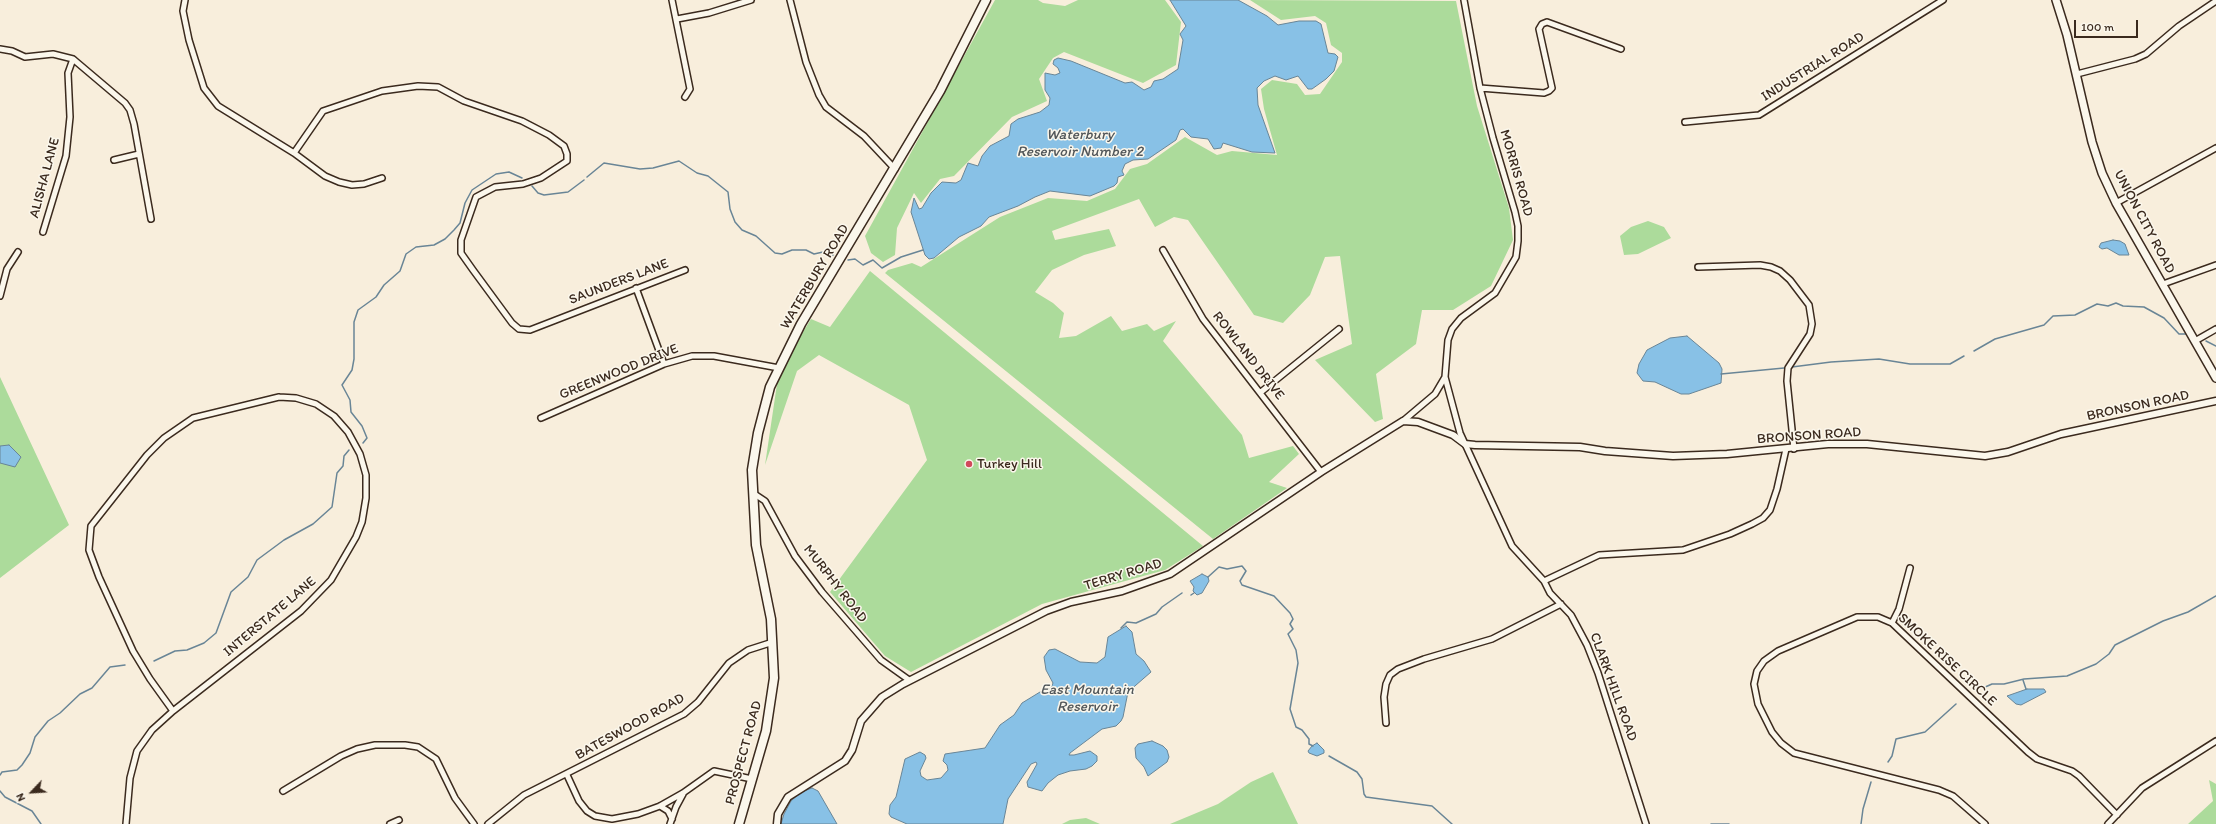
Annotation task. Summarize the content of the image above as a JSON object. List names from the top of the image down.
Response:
{
  "streets": {
    "main road": ["UNION CITY ROAD", "WATERBURY ROAD", "PROSPECT ROAD"],
    "street": [
      "INDUSTRIAL ROAD",
      "MORRIS ROAD",
      "ALISHA LANE",
      "SAUNDERS LANE",
      "ROWLAND DRIVE",
      "GREENWOOD DRIVE",
      "BRONSON ROAD",
      "TERRY ROAD",
      "MURPHY ROAD",
      "INTERSTATE LANE",
      "SMOKE RISE CIRCLE",
      "CLARK HILL ROAD",
      "BATESWOOD ROAD"
    ]
  },
  "crossings": [
    ["MORRIS ROAD", "TERRY ROAD"],
    ["MORRIS ROAD", "CLARK HILL ROAD"],
    ["WATERBURY ROAD", "GREENWOOD DRIVE"],
    ["WATERBURY ROAD", "MURPHY ROAD"],
    ["WATERBURY ROAD", "PROSPECT ROAD"],
    ["ROWLAND DRIVE", "TERRY ROAD"],
    ["BRONSON ROAD", "TERRY ROAD"],
    ["BRONSON ROAD", "CLARK HILL ROAD"],
    ["TERRY ROAD", "MURPHY ROAD"],
    ["TERRY ROAD", "CLARK HILL ROAD"],
    ["BATESWOOD ROAD", "PROSPECT ROAD"]
  ],
  "water": ["Waterbury Reservoir Number 2", "East Mountain Reservoir"],
  "places": ["Turkey Hill"],
  "scale_bar": "100 m",
  "north": "bottom left"
}
